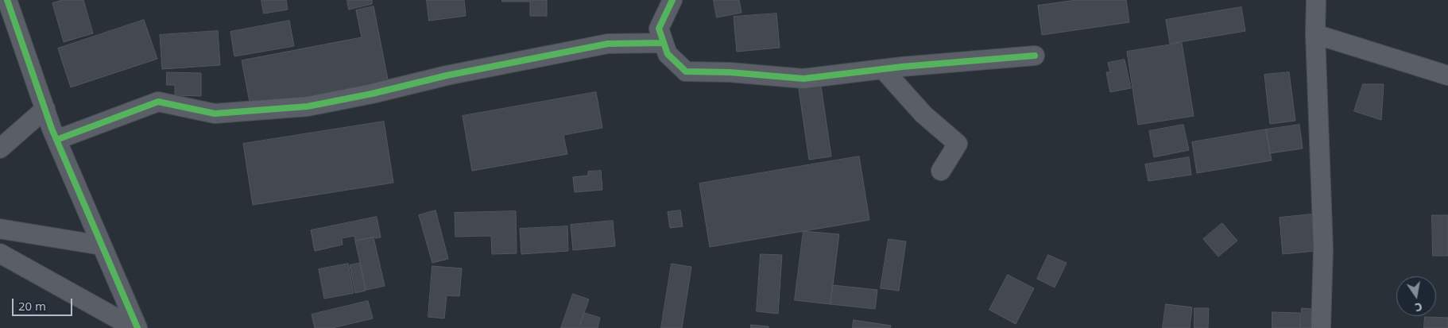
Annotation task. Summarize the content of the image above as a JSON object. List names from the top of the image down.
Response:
{
  "scale_bar": "20 m",
  "north": "bottom"
}
